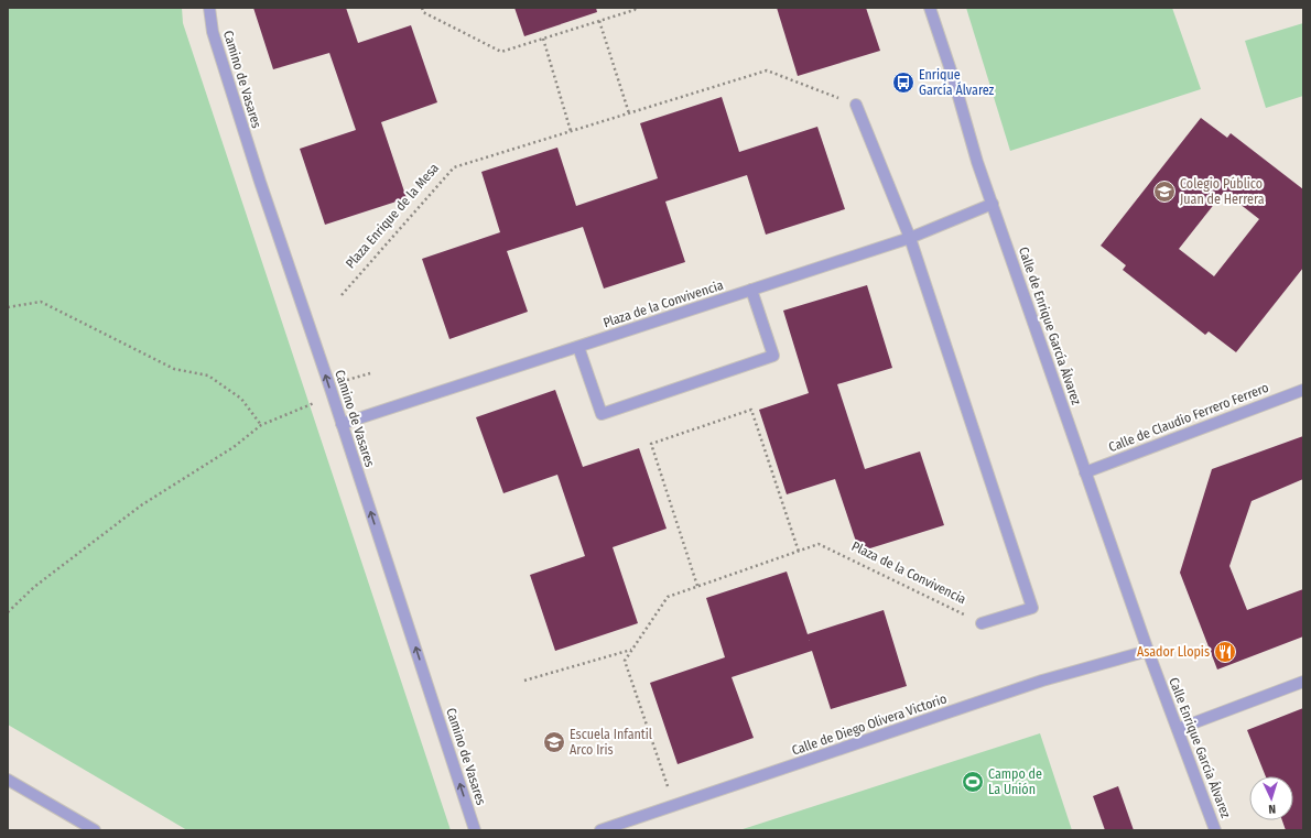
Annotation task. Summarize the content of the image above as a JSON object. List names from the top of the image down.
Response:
{
  "streets": {
    "street": [
      "Camino de Vasares",
      "Plaza de la Convivencia",
      "Calle de Enrique García Álvarez",
      "Calle de Claudio Ferrero Ferrero",
      "Calle de Diego Olivera Victorio",
      "Calle Enrique García Álvarez"
    ],
    "path": ["Plaza Enrique de la Mesa"]
  },
  "crossings": [
    ["Camino de Vasares", "Plaza de la Convivencia"],
    ["Plaza de la Convivencia", "Calle de Enrique García Álvarez"],
    ["Plaza de la Convivencia", "Calle de Diego Olivera Victorio"],
    ["Calle de Enrique García Álvarez", "Calle de Claudio Ferrero Ferrero"],
    ["Calle de Enrique García Álvarez", "Calle de Diego Olivera Victorio"],
    ["Calle de Enrique García Álvarez", "Calle Enrique García Álvarez"],
    ["Calle de Diego Olivera Victorio", "Calle Enrique García Álvarez"]
  ],
  "one_way": ["Camino de Vasares"],
  "places": {
    "bus stop": ["Enrique García Álvarez"],
    "school or university": ["Colegio Público Juan de Herrera", "Escuela Infantil Arco Iris"],
    "restaurant": ["Asador Llopis"],
    "sports": ["Campo de La Unión"]
  },
  "north": "bottom"
}
